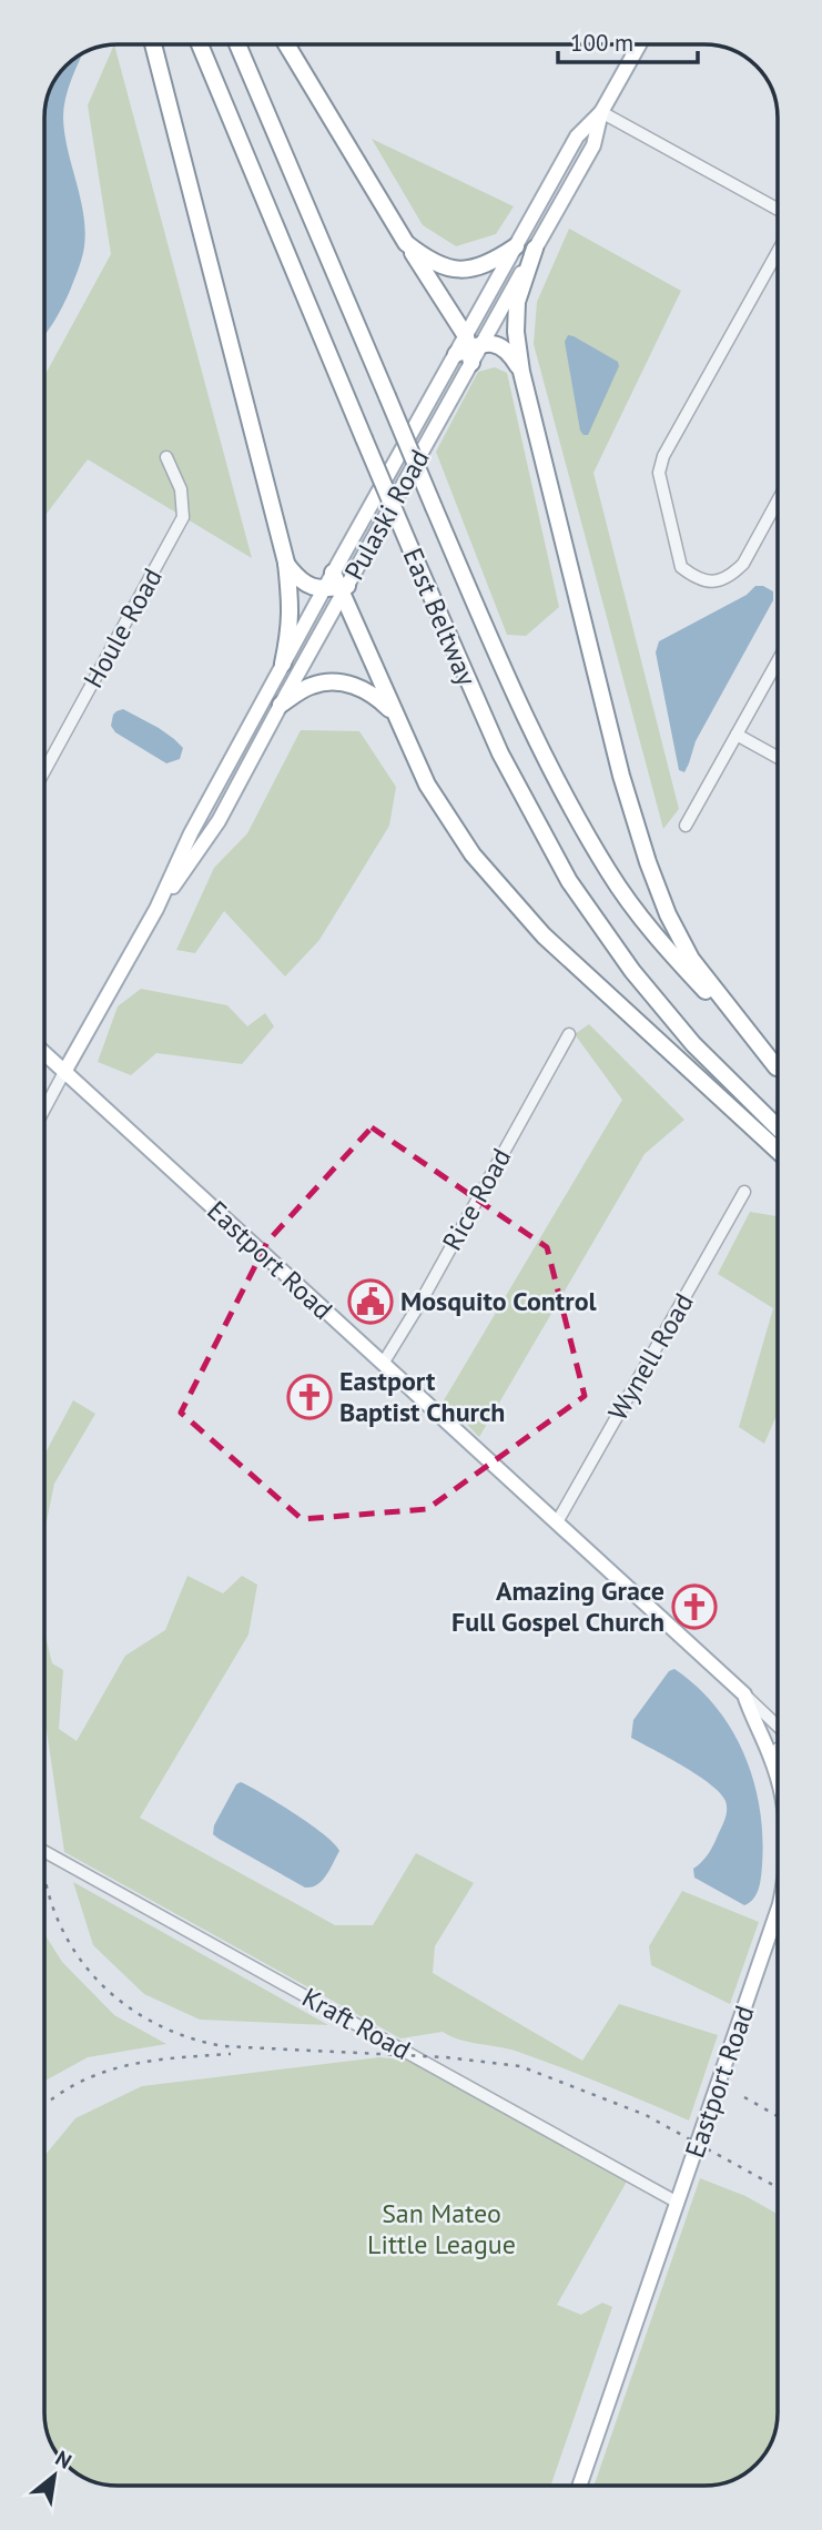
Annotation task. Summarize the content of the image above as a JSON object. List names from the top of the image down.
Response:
{
  "streets": {
    "highway": ["East Beltway"],
    "main road": ["Pulaski Road", "Eastport Road"],
    "street": [
      "Houle Road",
      "Rice Road",
      "Wynell Road",
      "Kraft Road"
    ]
  },
  "crossings": [
    ["Pulaski Road", "Eastport Road"],
    ["Rice Road", "Eastport Road"],
    ["Eastport Road", "Wynell Road"],
    ["Eastport Road", "Kraft Road"]
  ],
  "parks": ["San Mateo Little League"],
  "places": {
    "public building": ["Mosquito Control"],
    "church": ["Eastport Baptist Church", "Amazing Grace Full Gospel Church"]
  },
  "scale_bar": "100 m",
  "north": "top right"
}
